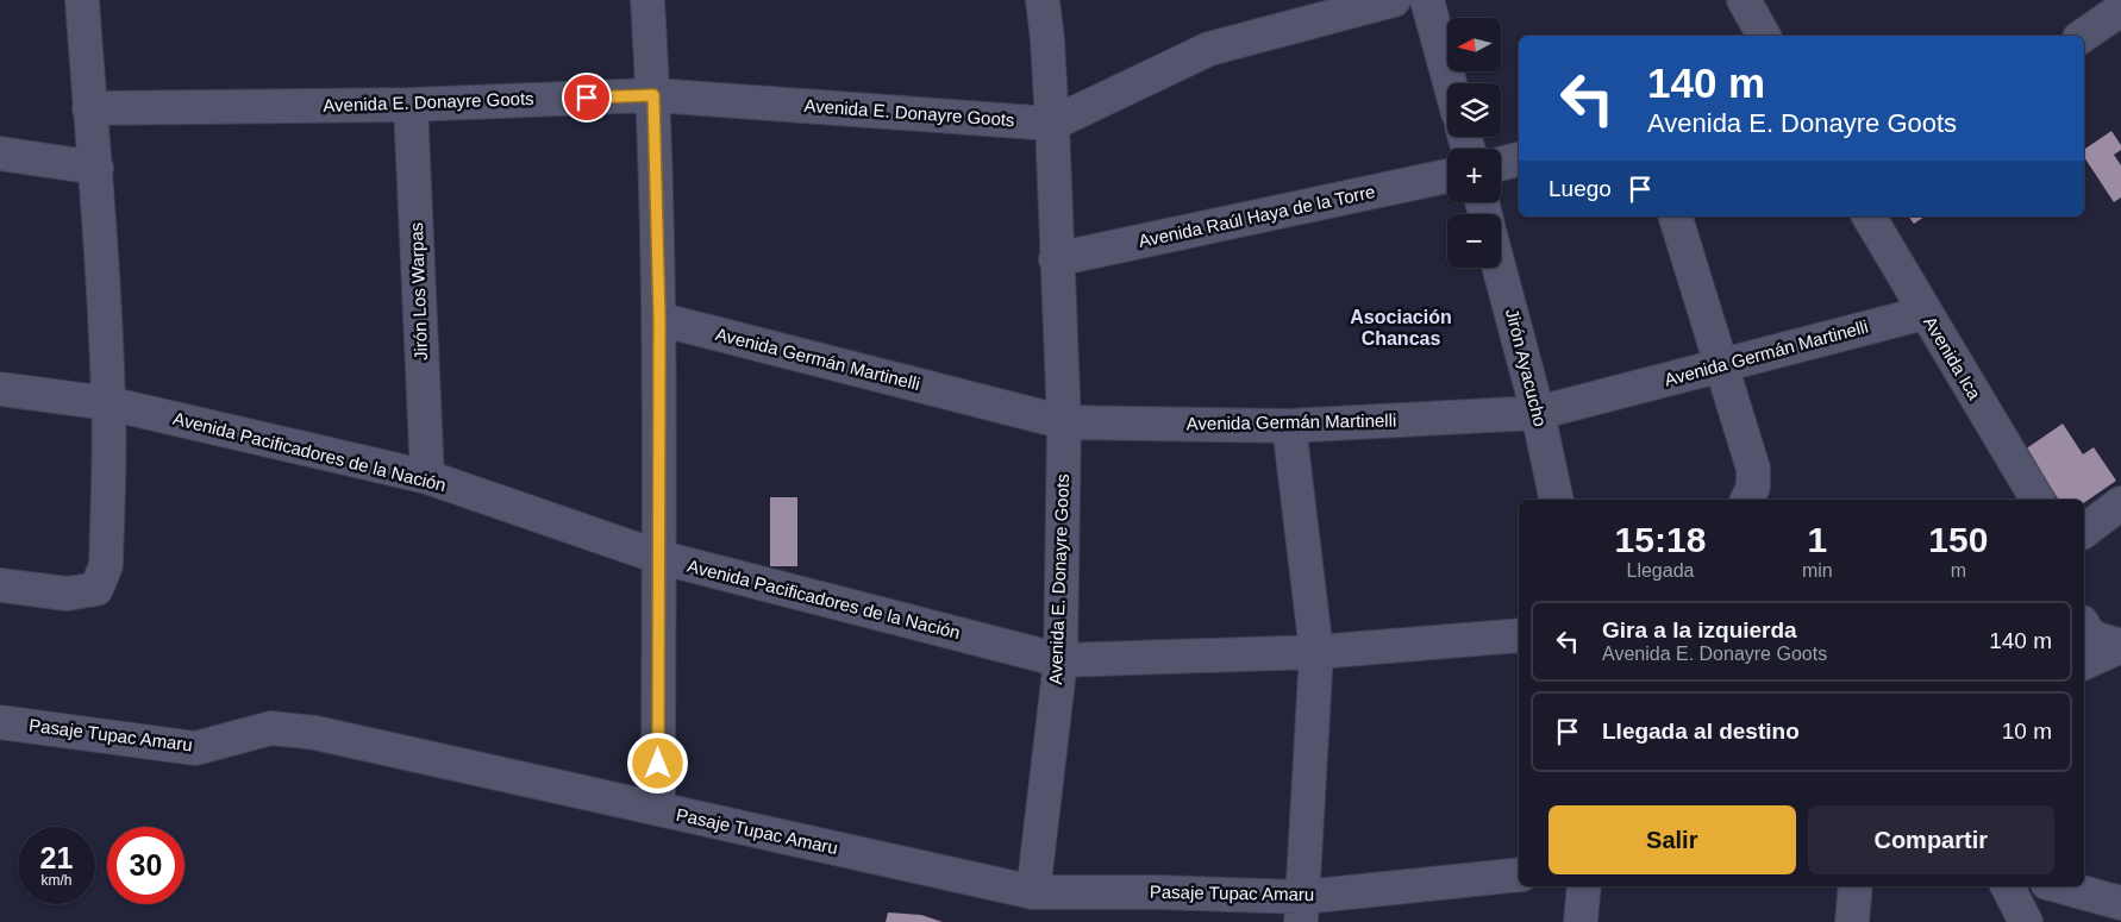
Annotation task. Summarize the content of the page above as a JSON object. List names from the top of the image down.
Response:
{
  "streets": {
    "street": [
      "Avenida E. Donayre Goots",
      "Avenida Raúl Haya de la Torre",
      "Jirón Los Warpas",
      "Avenida Germán Martinelli",
      "Avenida Ica",
      "Jirón Ayacucho",
      "Avenida Pacificadores de la Nación",
      "Pasaje Tupac Amaru"
    ]
  },
  "crossings": [
    ["Avenida E. Donayre Goots", "Avenida Raúl Haya de la Torre"],
    ["Avenida E. Donayre Goots", "Jirón Los Warpas"],
    ["Avenida E. Donayre Goots", "Avenida Germán Martinelli"],
    ["Avenida E. Donayre Goots", "Avenida Pacificadores de la Nación"],
    ["Avenida E. Donayre Goots", "Pasaje Tupac Amaru"],
    ["Jirón Los Warpas", "Avenida Pacificadores de la Nación"],
    ["Avenida Germán Martinelli", "Avenida Ica"],
    ["Avenida Germán Martinelli", "Jirón Ayacucho"]
  ],
  "districts": ["Asociación Chancas"],
  "north": "left",
  "page": {
    "map_buttons": ["+", "−"],
    "turn": ["140 m", "Avenida E. Donayre Goots"],
    "then": "Luego",
    "eta": [
      "15:18",
      "Llegada",
      "1",
      "min",
      "150",
      "m"
    ],
    "list": [
      {
        "name": "Gira a la izquierda",
        "note": "Avenida E. Donayre Goots",
        "value": "140 m"
      },
      {
        "name": "Llegada al destino",
        "value": "10 m"
      }
    ],
    "buttons": ["Salir", "Compartir"],
    "speed": "21 km/h",
    "limit": "30"
  }
}
